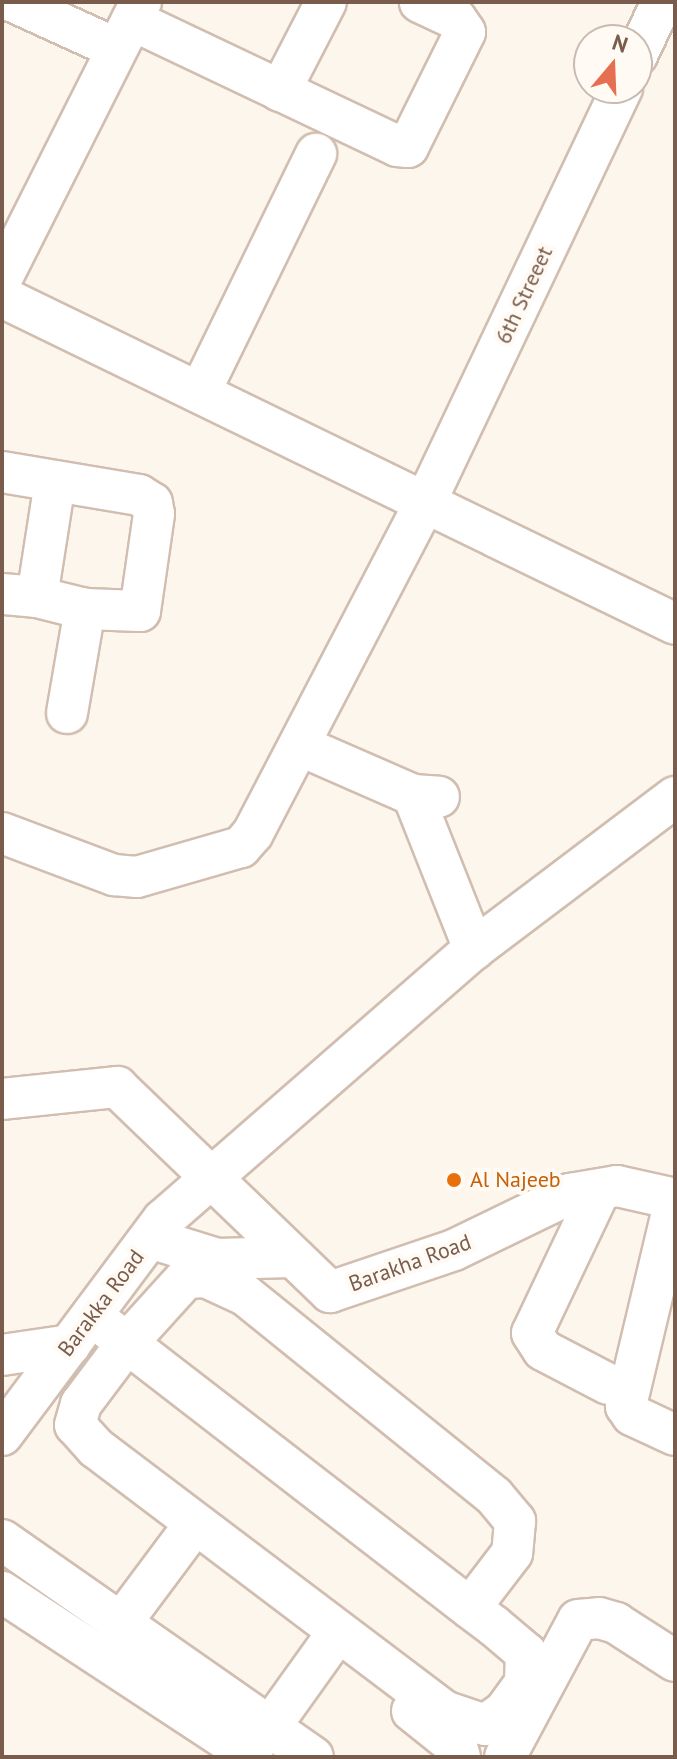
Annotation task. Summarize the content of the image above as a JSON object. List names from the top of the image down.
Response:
{
  "streets": {
    "street": ["6th Streeet", "Barakha Road", "Barakka Road"]
  },
  "places": ["Al Najeeb"],
  "north": "top"
}
